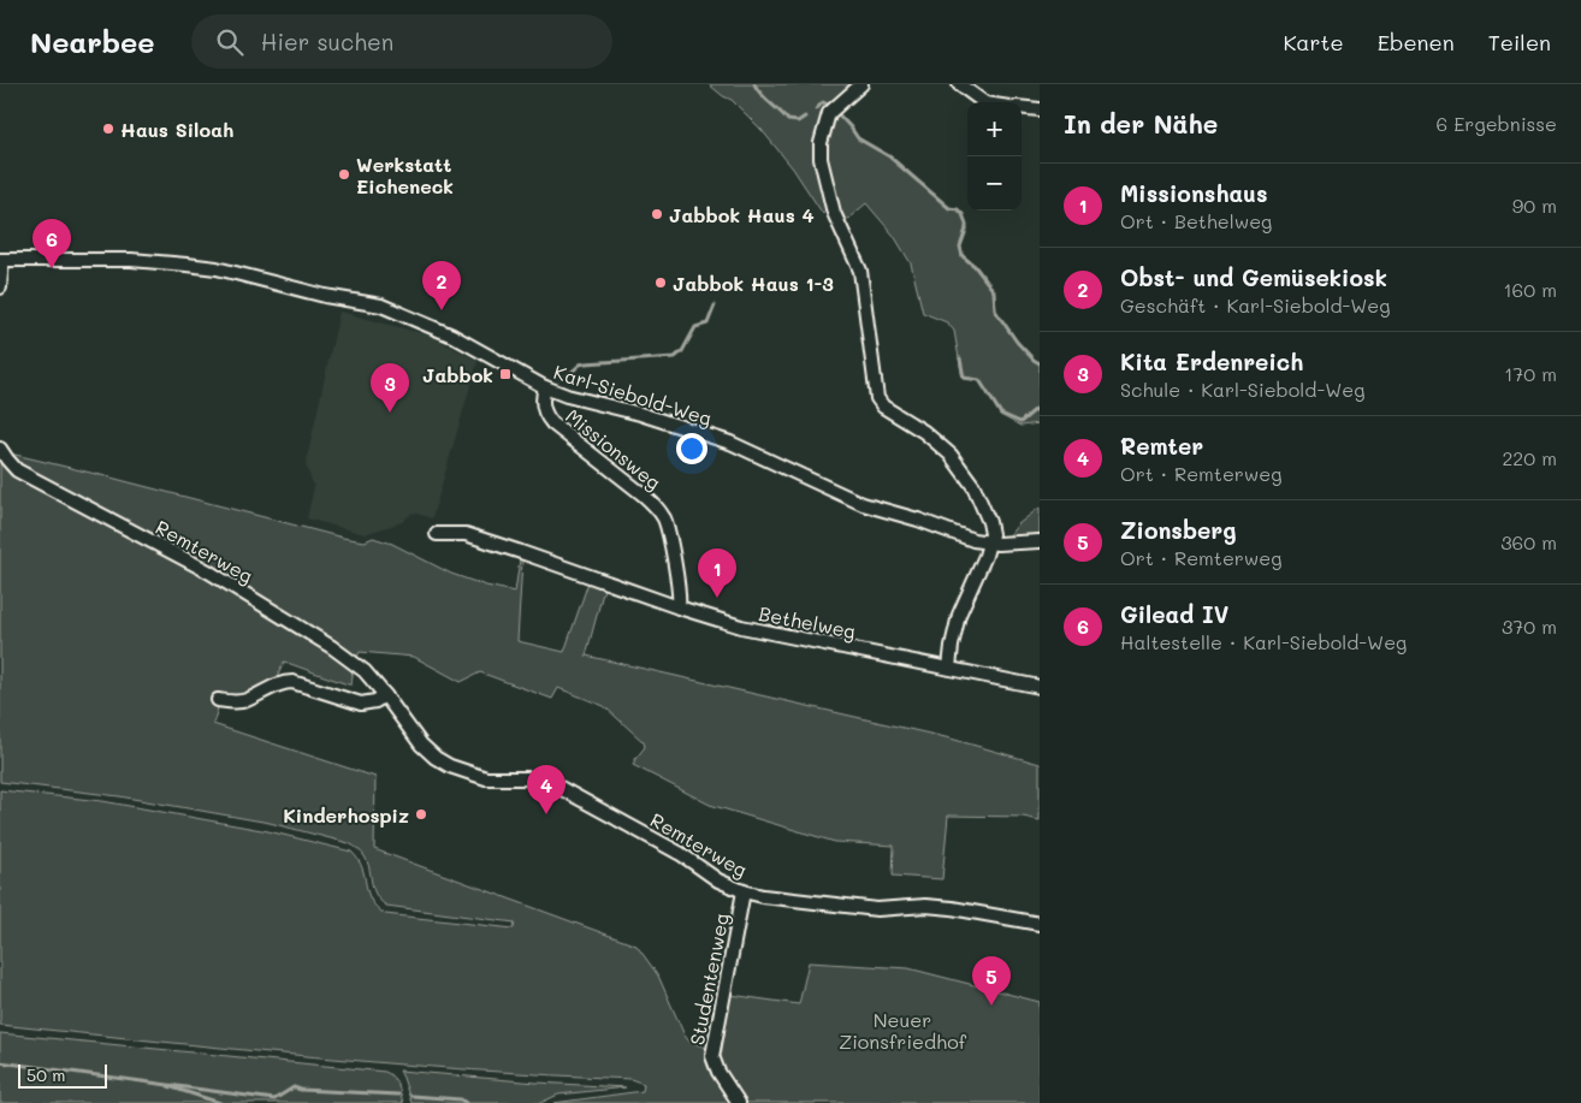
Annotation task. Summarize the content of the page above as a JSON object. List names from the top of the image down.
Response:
{
  "streets": {
    "street": [
      "Karl-Siebold-Weg",
      "Missionsweg",
      "Remterweg",
      "Bethelweg",
      "Studentenweg"
    ]
  },
  "crossings": [
    ["Karl-Siebold-Weg", "Missionsweg"],
    ["Missionsweg", "Bethelweg"],
    ["Remterweg", "Studentenweg"]
  ],
  "parks": ["Neuer Zionsfriedhof"],
  "places": {
    "other": [
      "Haus Siloah",
      "Werkstatt Eicheneck",
      "Jabbok Haus 4",
      "Jabbok Haus 1-3",
      "Kinderhospiz"
    ],
    "transit": ["Jabbok"]
  },
  "scale_bar": "50 m",
  "page": {
    "header": "Nearbee",
    "search": "Hier suchen",
    "nav": ["Karte", "Ebenen", "Teilen"],
    "heading": ["In der Nähe", "6 Ergebnisse"],
    "map_buttons": ["+", "−"],
    "list": [
      {
        "mark": "1",
        "name": "Missionshaus",
        "note": "Ort · Bethelweg",
        "value": "90 m"
      },
      {
        "mark": "2",
        "name": "Obst- und Gemüsekiosk",
        "note": "Geschäft · Karl-Siebold-Weg",
        "value": "160 m"
      },
      {
        "mark": "3",
        "name": "Kita Erdenreich",
        "note": "Schule · Karl-Siebold-Weg",
        "value": "170 m"
      },
      {
        "mark": "4",
        "name": "Remter",
        "note": "Ort · Remterweg",
        "value": "220 m"
      },
      {
        "mark": "5",
        "name": "Zionsberg",
        "note": "Ort · Remterweg",
        "value": "360 m"
      },
      {
        "mark": "6",
        "name": "Gilead IV",
        "note": "Haltestelle · Karl-Siebold-Weg",
        "value": "370 m"
      }
    ],
    "pins": [
      "6",
      "2",
      "3",
      "1",
      "4",
      "5"
    ],
    "scale": "50 m"
  }
}
